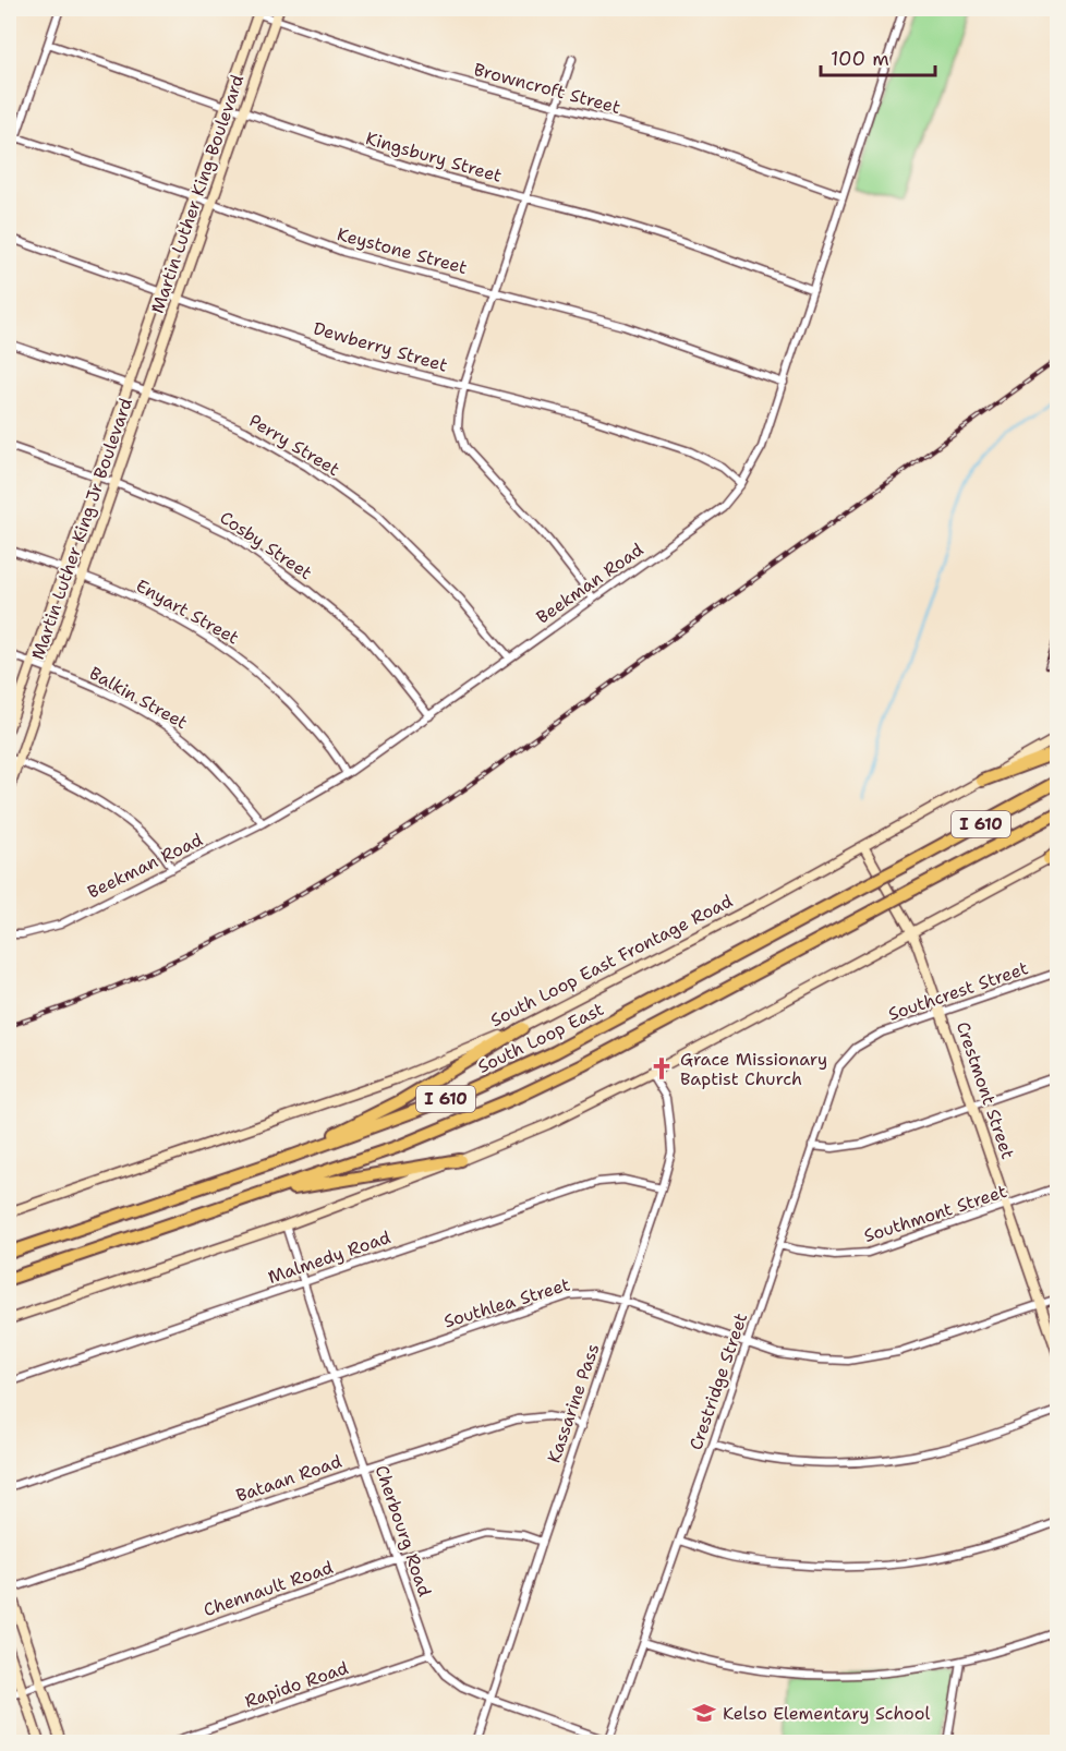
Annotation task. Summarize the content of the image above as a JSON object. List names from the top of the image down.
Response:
{
  "streets": {
    "highway": ["I 610", "South Loop East"],
    "main road": [
      "Martin Luther King Boulevard",
      "Martin Luther King Jr Boulevard",
      "South Loop East Frontage Road",
      "Crestmont Street"
    ],
    "street": [
      "Browncroft Street",
      "Kingsbury Street",
      "Keystone Street",
      "Dewberry Street",
      "Perry Street",
      "Cosby Street",
      "Beekman Road",
      "Enyart Street",
      "Balkin Street",
      "Southcrest Street",
      "Southmont Street",
      "Malmedy Road",
      "Southlea Street",
      "Crestridge Street",
      "Kassarine Pass",
      "Bataan Road",
      "Cherbourg Road",
      "Chennault Road",
      "Rapido Road"
    ]
  },
  "crossings": [
    ["Browncroft Street", "Martin Luther King Boulevard"],
    ["Browncroft Street", "Beekman Road"],
    ["Kingsbury Street", "Martin Luther King Boulevard"],
    ["Kingsbury Street", "Beekman Road"],
    ["Martin Luther King Boulevard", "Keystone Street"],
    ["Martin Luther King Boulevard", "Dewberry Street"],
    ["Martin Luther King Boulevard", "Perry Street"],
    ["Martin Luther King Boulevard", "Martin Luther King Jr Boulevard"],
    ["Keystone Street", "Beekman Road"],
    ["Dewberry Street", "Beekman Road"],
    ["Perry Street", "Martin Luther King Jr Boulevard"],
    ["Perry Street", "Beekman Road"],
    ["Martin Luther King Jr Boulevard", "Cosby Street"],
    ["Martin Luther King Jr Boulevard", "Enyart Street"],
    ["Martin Luther King Jr Boulevard", "Balkin Street"],
    ["Cosby Street", "Beekman Road"],
    ["Beekman Road", "Enyart Street"],
    ["Beekman Road", "Balkin Street"],
    ["South Loop East Frontage Road", "Crestmont Street"],
    ["Southcrest Street", "Crestmont Street"],
    ["Southcrest Street", "Crestridge Street"],
    ["Crestmont Street", "Southmont Street"],
    ["Crestmont Street", "Southlea Street"],
    ["Southmont Street", "Crestridge Street"],
    ["Malmedy Road", "Kassarine Pass"],
    ["Malmedy Road", "Cherbourg Road"],
    ["Southlea Street", "Crestridge Street"],
    ["Southlea Street", "Kassarine Pass"],
    ["Southlea Street", "Cherbourg Road"],
    ["Crestridge Street", "Cherbourg Road"],
    ["Kassarine Pass", "Bataan Road"],
    ["Kassarine Pass", "Cherbourg Road"],
    ["Kassarine Pass", "Chennault Road"],
    ["Bataan Road", "Cherbourg Road"],
    ["Cherbourg Road", "Chennault Road"],
    ["Cherbourg Road", "Rapido Road"]
  ],
  "places": {
    "church": ["Grace Missionary Baptist Church"],
    "school or university": ["Kelso Elementary School"]
  },
  "scale_bar": "100 m"
}
